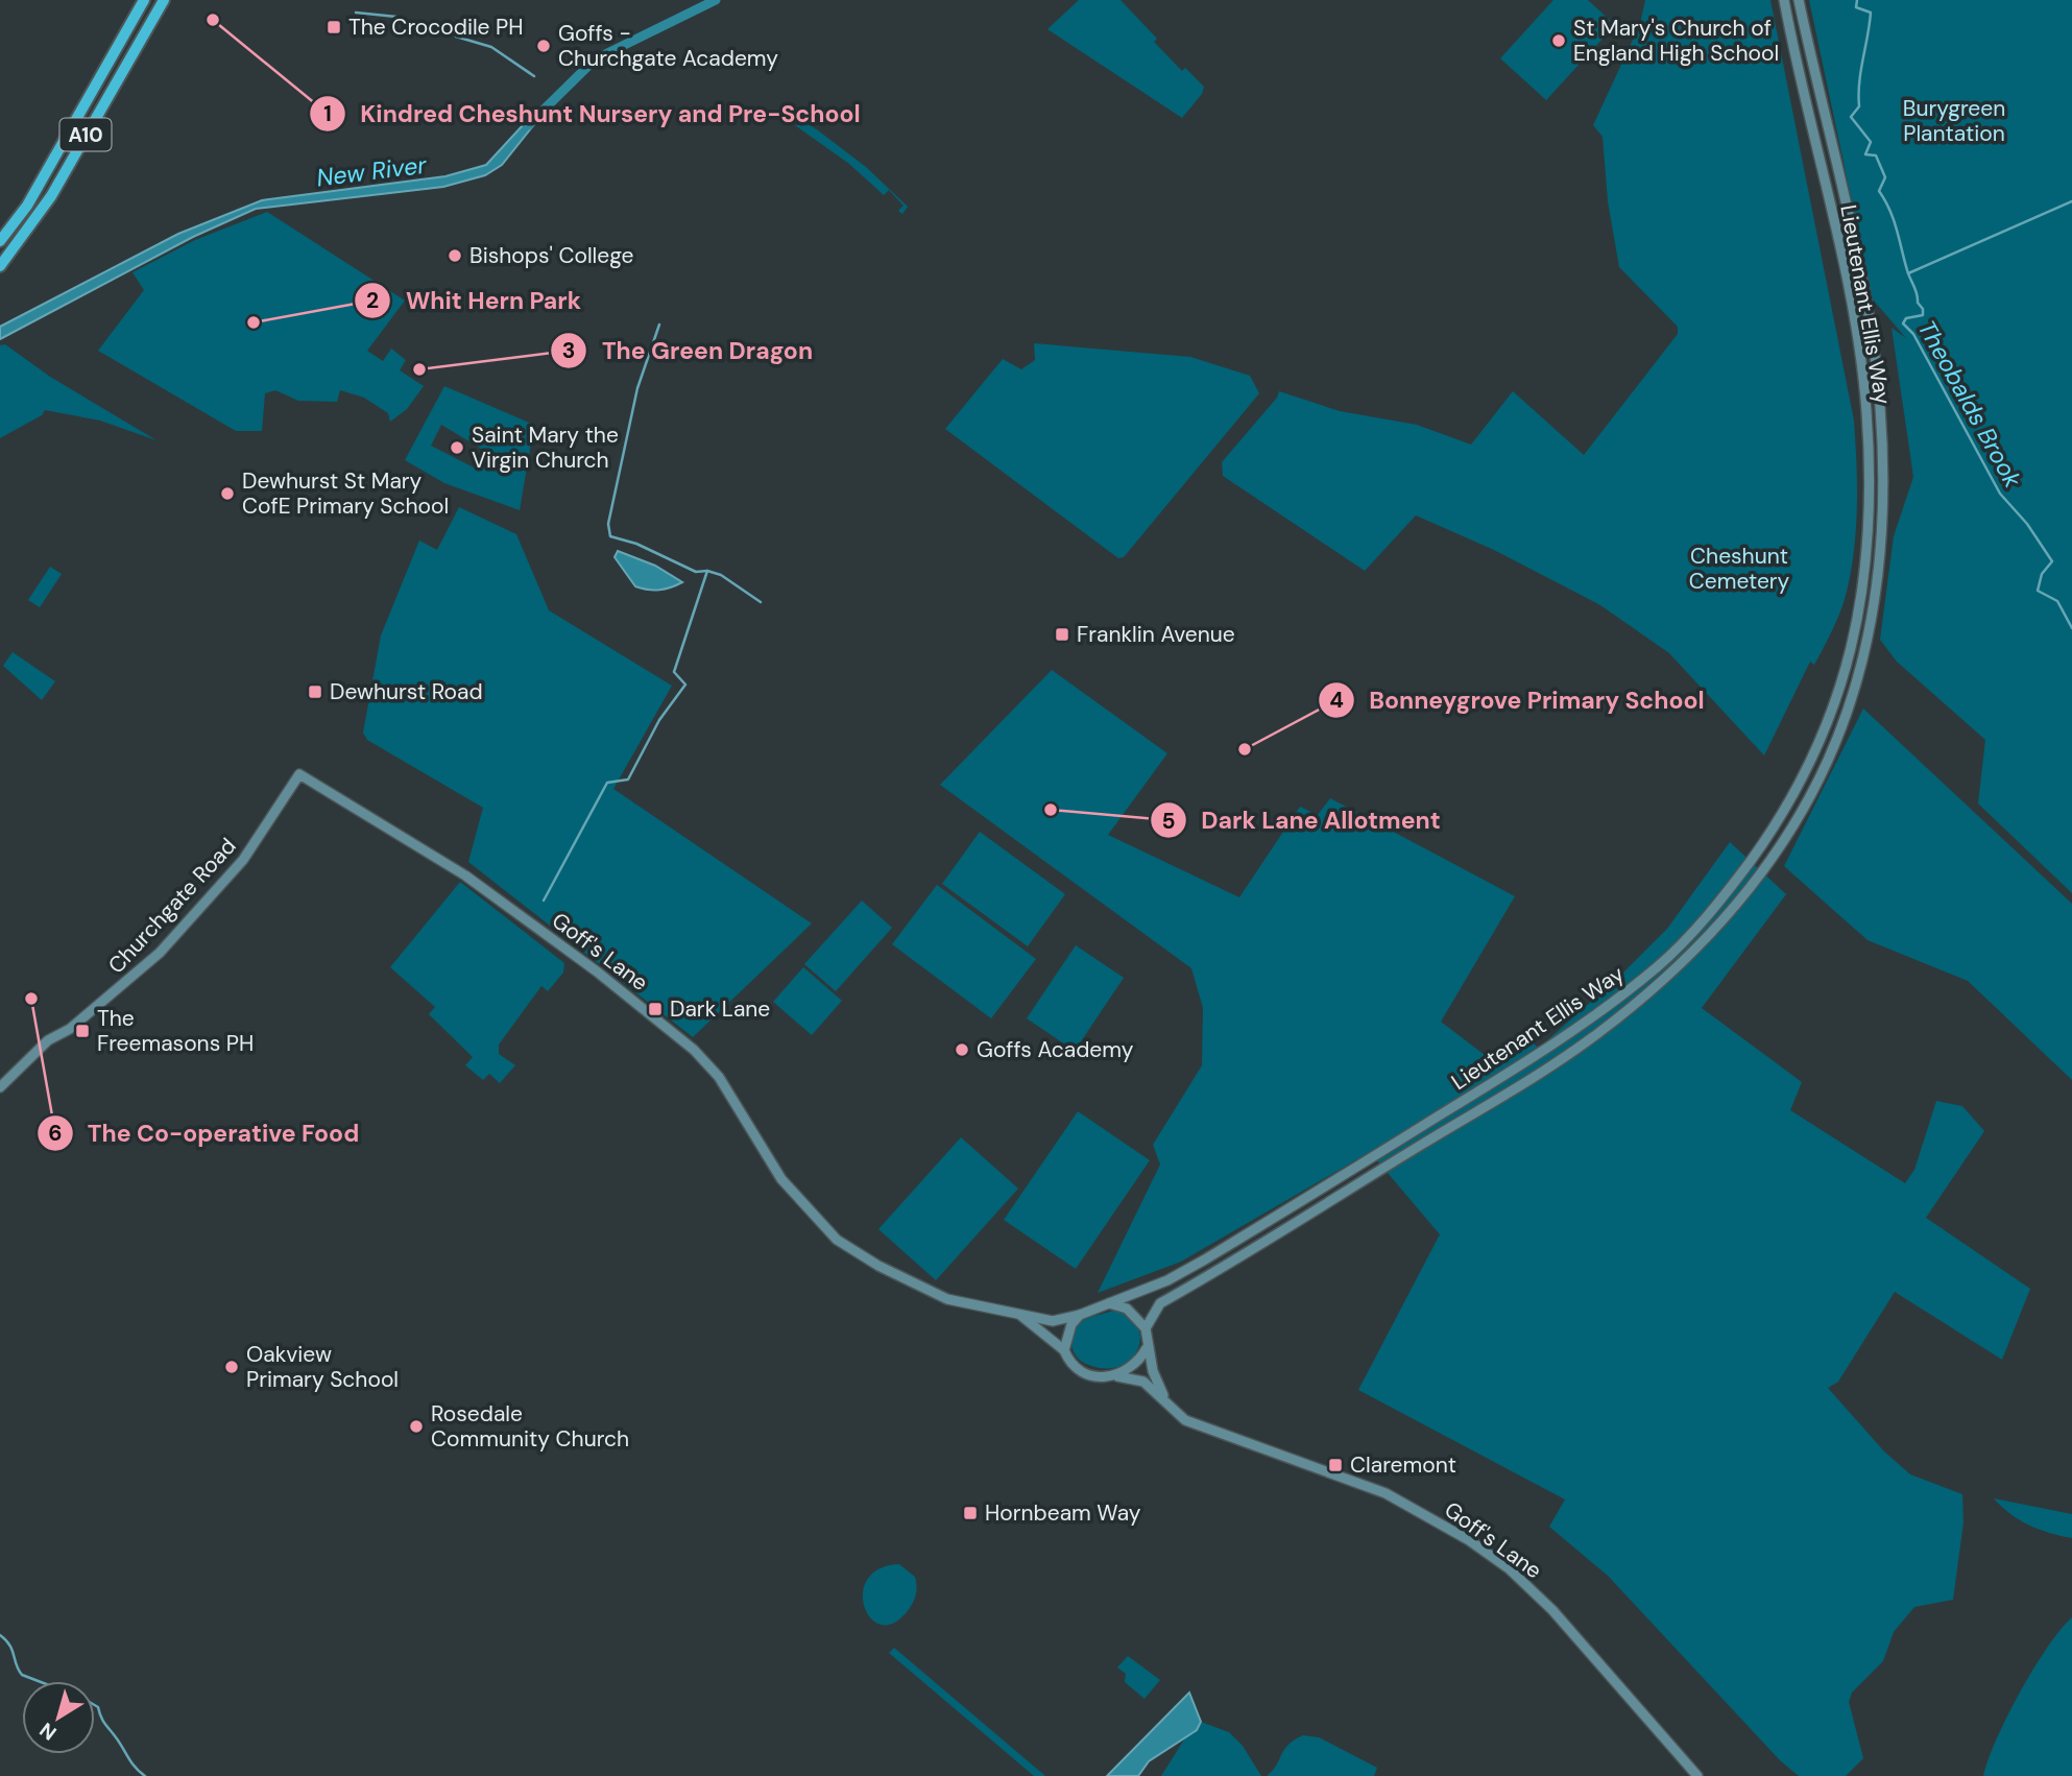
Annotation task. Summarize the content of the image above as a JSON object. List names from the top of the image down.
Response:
{
  "streets": {
    "highway": ["A10"],
    "main road": ["Lieutenant Ellis Way", "Churchgate Road", "Goff's Lane"]
  },
  "crossings": [
    ["Lieutenant Ellis Way", "Goff's Lane"],
    ["Churchgate Road", "Goff's Lane"]
  ],
  "water": ["New River", "Theobalds Brook"],
  "parks": ["Burygreen Plantation", "Cheshunt Cemetery"],
  "places": {
    "other": [
      "Kindred Cheshunt Nursery and Pre-School",
      "St Mary's Church of England High School",
      "Goffs - Churchgate Academy",
      "Bishops' College",
      "Whit Hern Park",
      "The Green Dragon",
      "Saint Mary the Virgin Church",
      "Dewhurst St Mary CofE Primary School",
      "Bonneygrove Primary School",
      "Dark Lane Allotment",
      "The Co-operative Food",
      "Goffs Academy",
      "Oakview Primary School",
      "Rosedale Community Church"
    ],
    "transit": [
      "The Crocodile PH",
      "Franklin Avenue",
      "Dewhurst Road",
      "Dark Lane",
      "The Freemasons PH",
      "Claremont",
      "Hornbeam Way"
    ]
  },
  "north": "bottom left"
}
